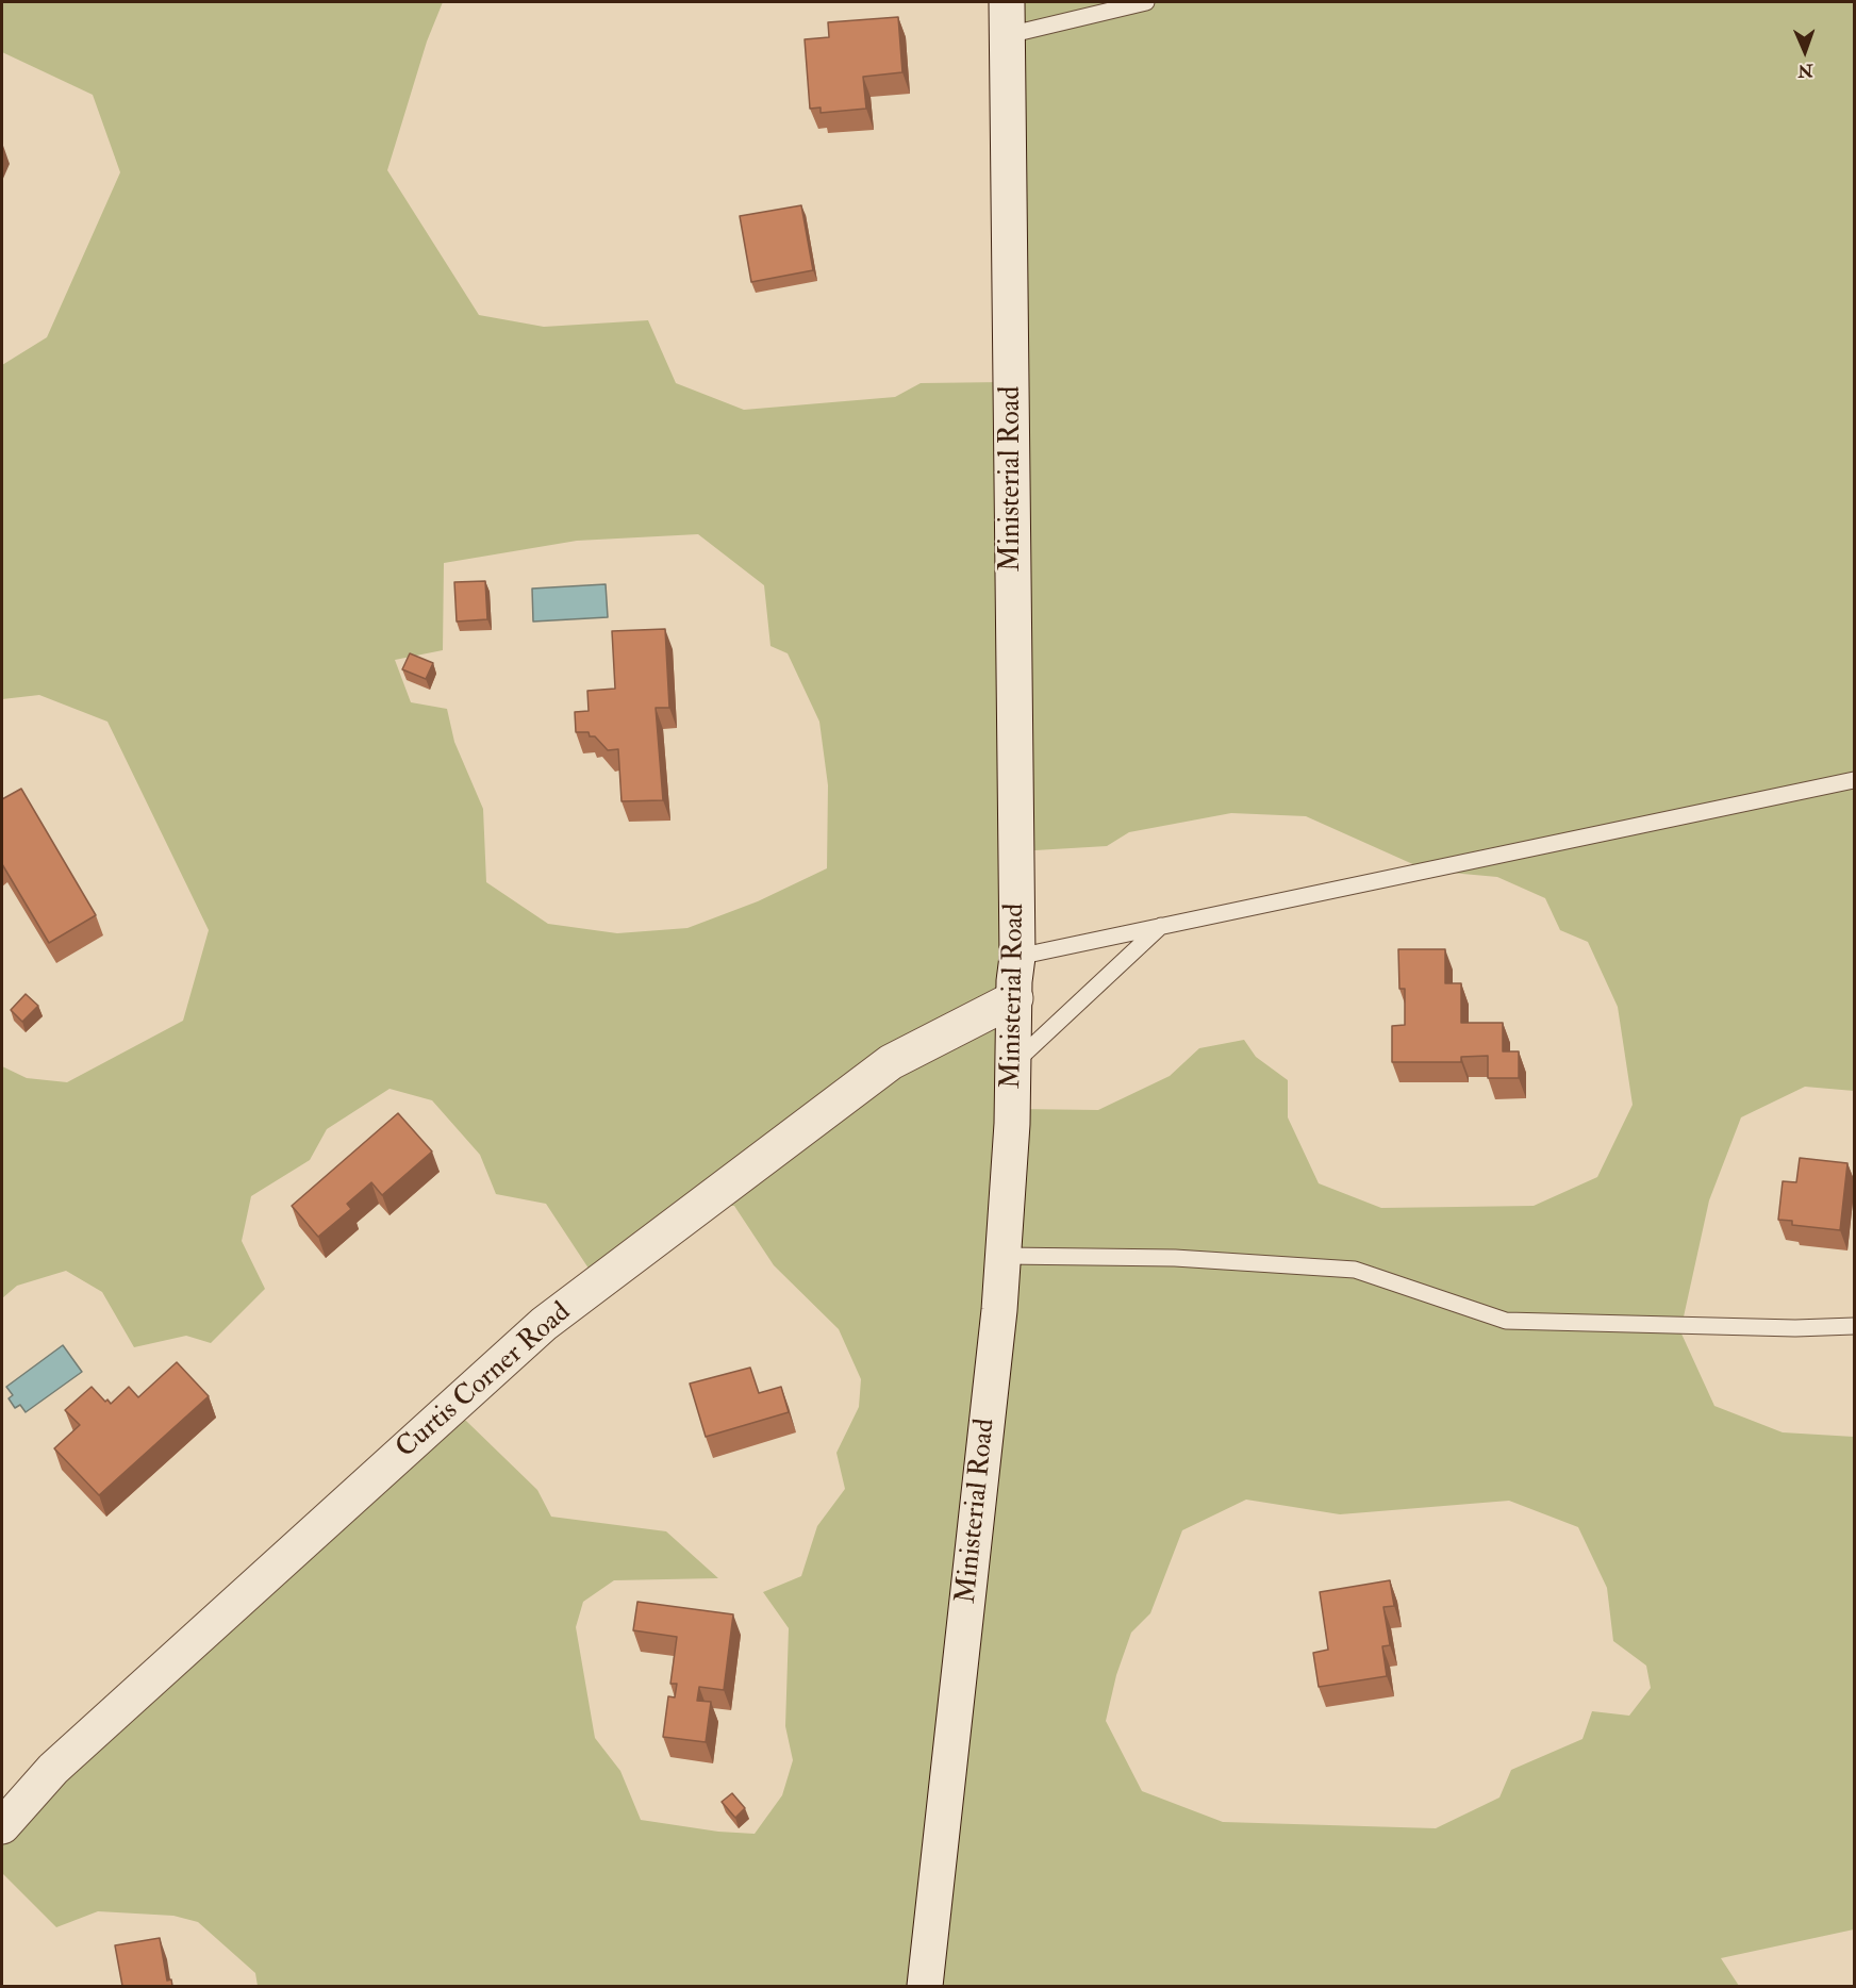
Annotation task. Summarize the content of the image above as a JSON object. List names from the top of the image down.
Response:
{
  "streets": {
    "main road": ["Ministerial Road", "Curtis Corner Road"]
  },
  "crossings": [
    ["Ministerial Road", "Curtis Corner Road"]
  ],
  "north": "bottom"
}
